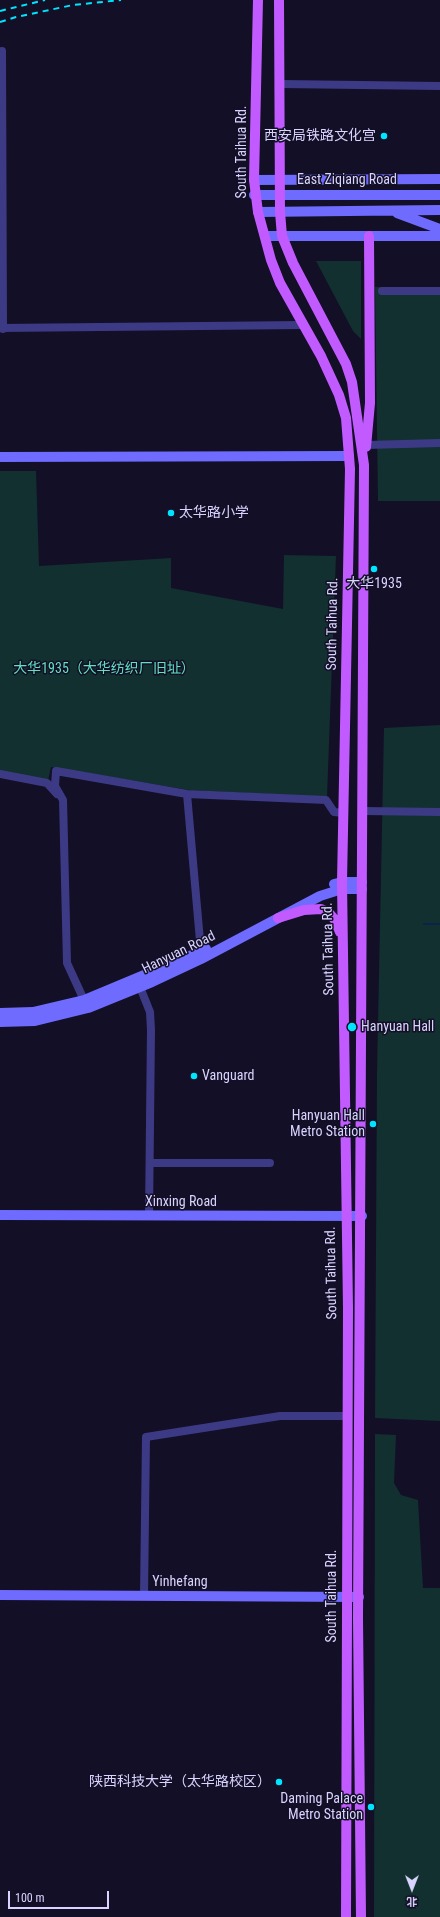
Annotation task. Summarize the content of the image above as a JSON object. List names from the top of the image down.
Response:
{
  "streets": {
    "main road": ["South Taihua Rd."],
    "street": [
      "East Ziqiang Road",
      "Hanyuan Road",
      "Xinxing Road",
      "Yinhefang"
    ]
  },
  "crossings": [
    ["South Taihua Rd.", "East Ziqiang Road"],
    ["South Taihua Rd.", "Hanyuan Road"],
    ["South Taihua Rd.", "Xinxing Road"],
    ["South Taihua Rd.", "Yinhefang"]
  ],
  "parks": ["大华1935（大华纺织厂旧址）"],
  "places": [
    "西安局铁路文化宫",
    "太华路小学",
    "大华1935",
    "Hanyuan Hall",
    "Vanguard",
    "Hanyuan Hall Metro Station",
    "陕西科技大学（太华路校区）",
    "Daming Palace Metro Station"
  ],
  "scale_bar": "100 m",
  "north": "bottom"
}
